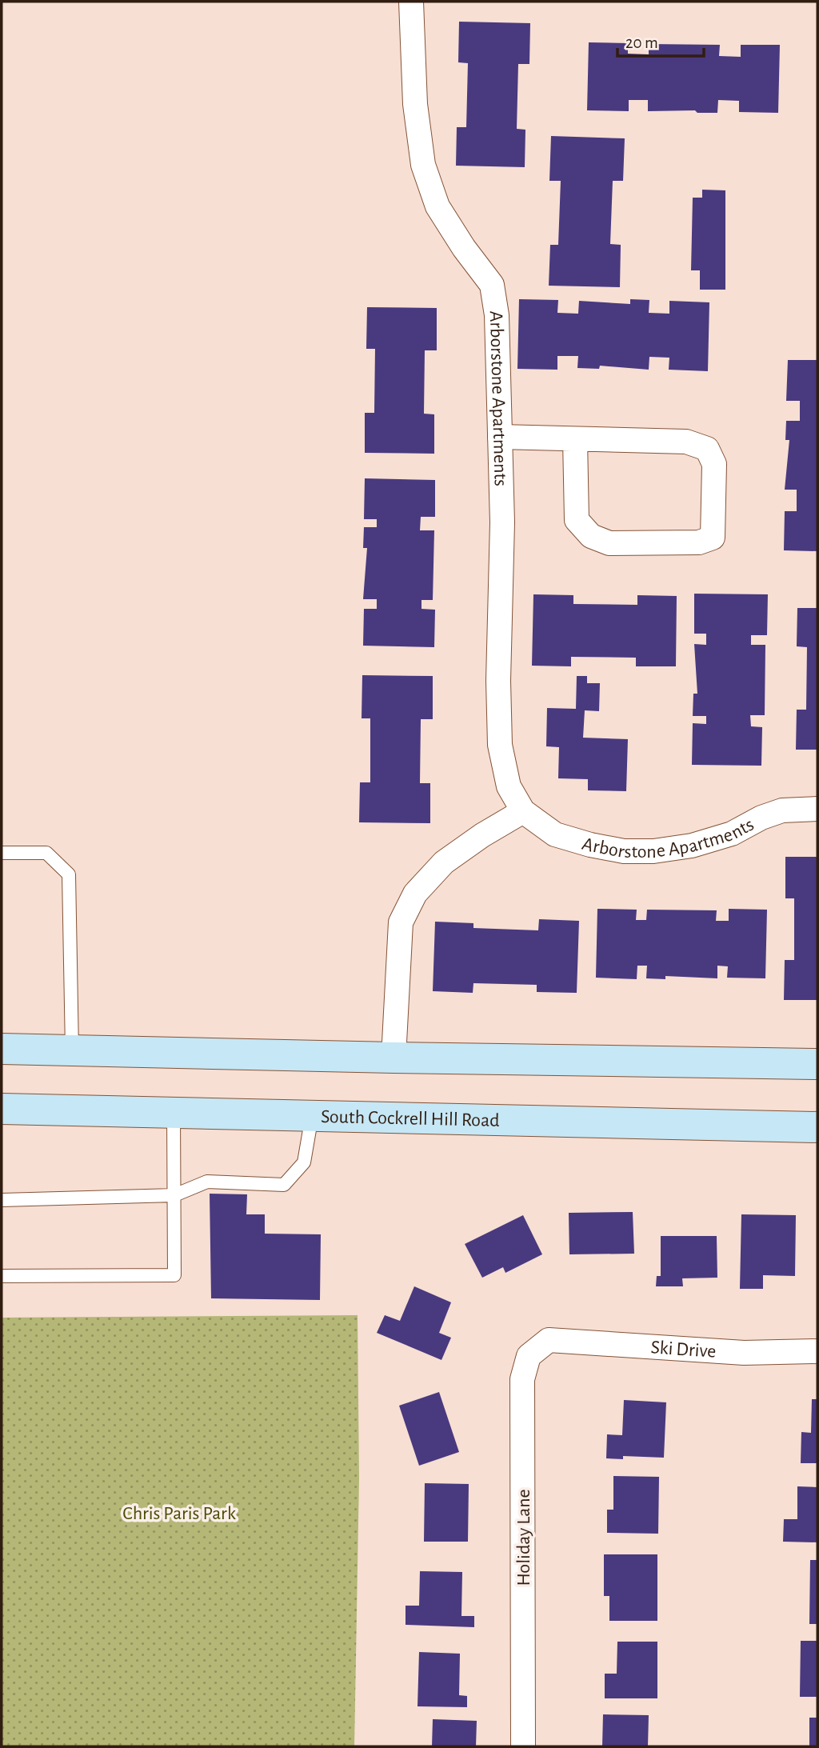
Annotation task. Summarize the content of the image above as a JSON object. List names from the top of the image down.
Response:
{
  "streets": {
    "main road": ["South Cockrell Hill Road"],
    "street": ["Arborstone Apartments", "Ski Drive", "Holiday Lane"]
  },
  "crossings": [
    ["Ski Drive", "Holiday Lane"]
  ],
  "parks": ["Chris Paris Park"],
  "scale_bar": "20 m"
}
